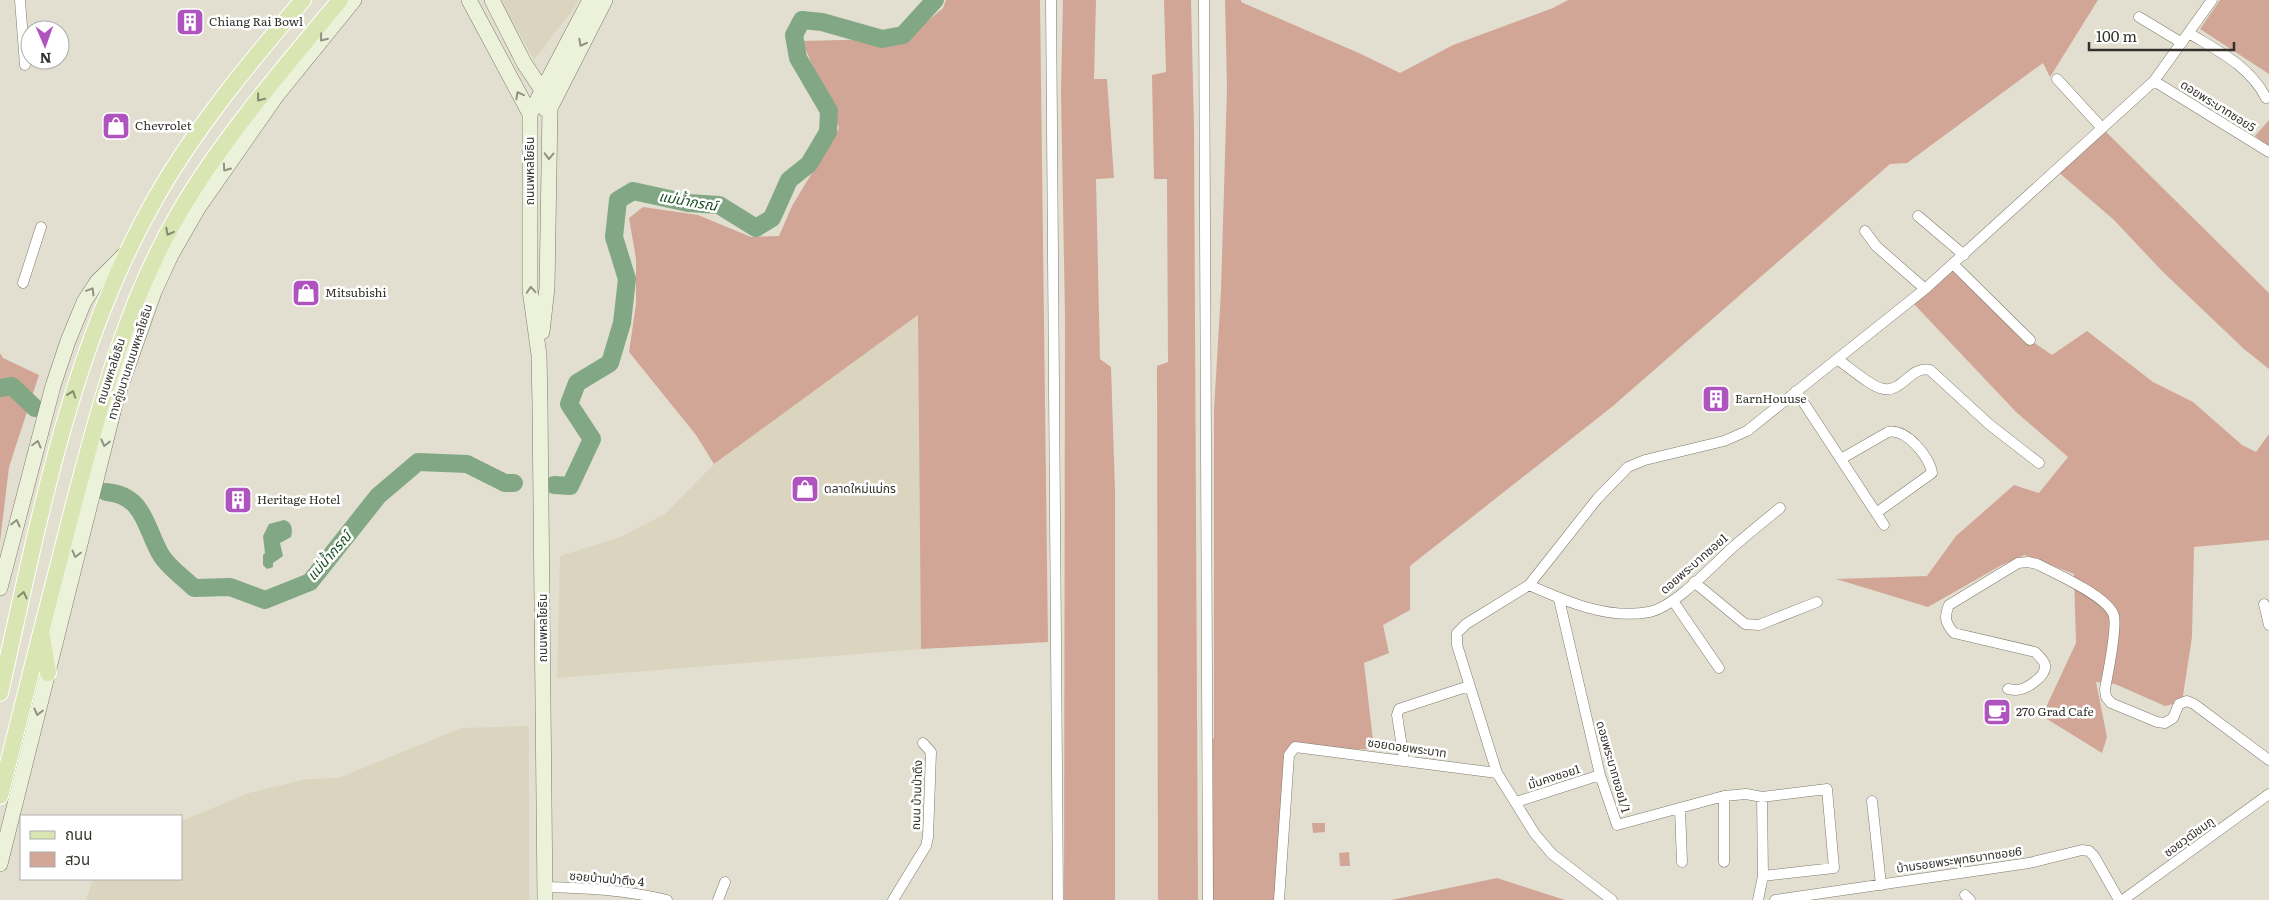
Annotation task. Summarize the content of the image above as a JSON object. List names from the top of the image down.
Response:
{
  "streets": {
    "main road": ["ถนนพหลโยธิน", "ทางคู่ขนานถนนพหลโยธิน"],
    "street": [
      "ดอยพระบาทซอย5",
      "ดอยพระบาทซอย1",
      "ซอยดอยพระบาท",
      "ดอยพระบาทซอย1/1",
      "มั่นคงซอย1",
      "ถนน บ้านป่าตึง",
      "ซอยวุฒิชมภู",
      "บ้านรอยพระพุทธบาทซอย6",
      "ซอยบ้านป่าตึง 4"
    ]
  },
  "crossings": [
    ["ถนนพหลโยธิน", "ซอยบ้านป่าตึง 4"],
    ["ดอยพระบาทซอย1", "ดอยพระบาทซอย1/1"],
    ["ดอยพระบาทซอย1/1", "มั่นคงซอย1"]
  ],
  "water": ["แม่น้ำกรณ์"],
  "places": {
    "building": ["Chiang Rai Bowl", "EarnHouuse", "Heritage Hotel"],
    "shop": ["Chevrolet", "Mitsubishi", "ตลาดใหม่แม่กร"],
    "cafe": ["270 Grad Cafe"]
  },
  "legend": ["ถนน", "สวน"],
  "scale_bar": "100 m",
  "north": "bottom"
}
